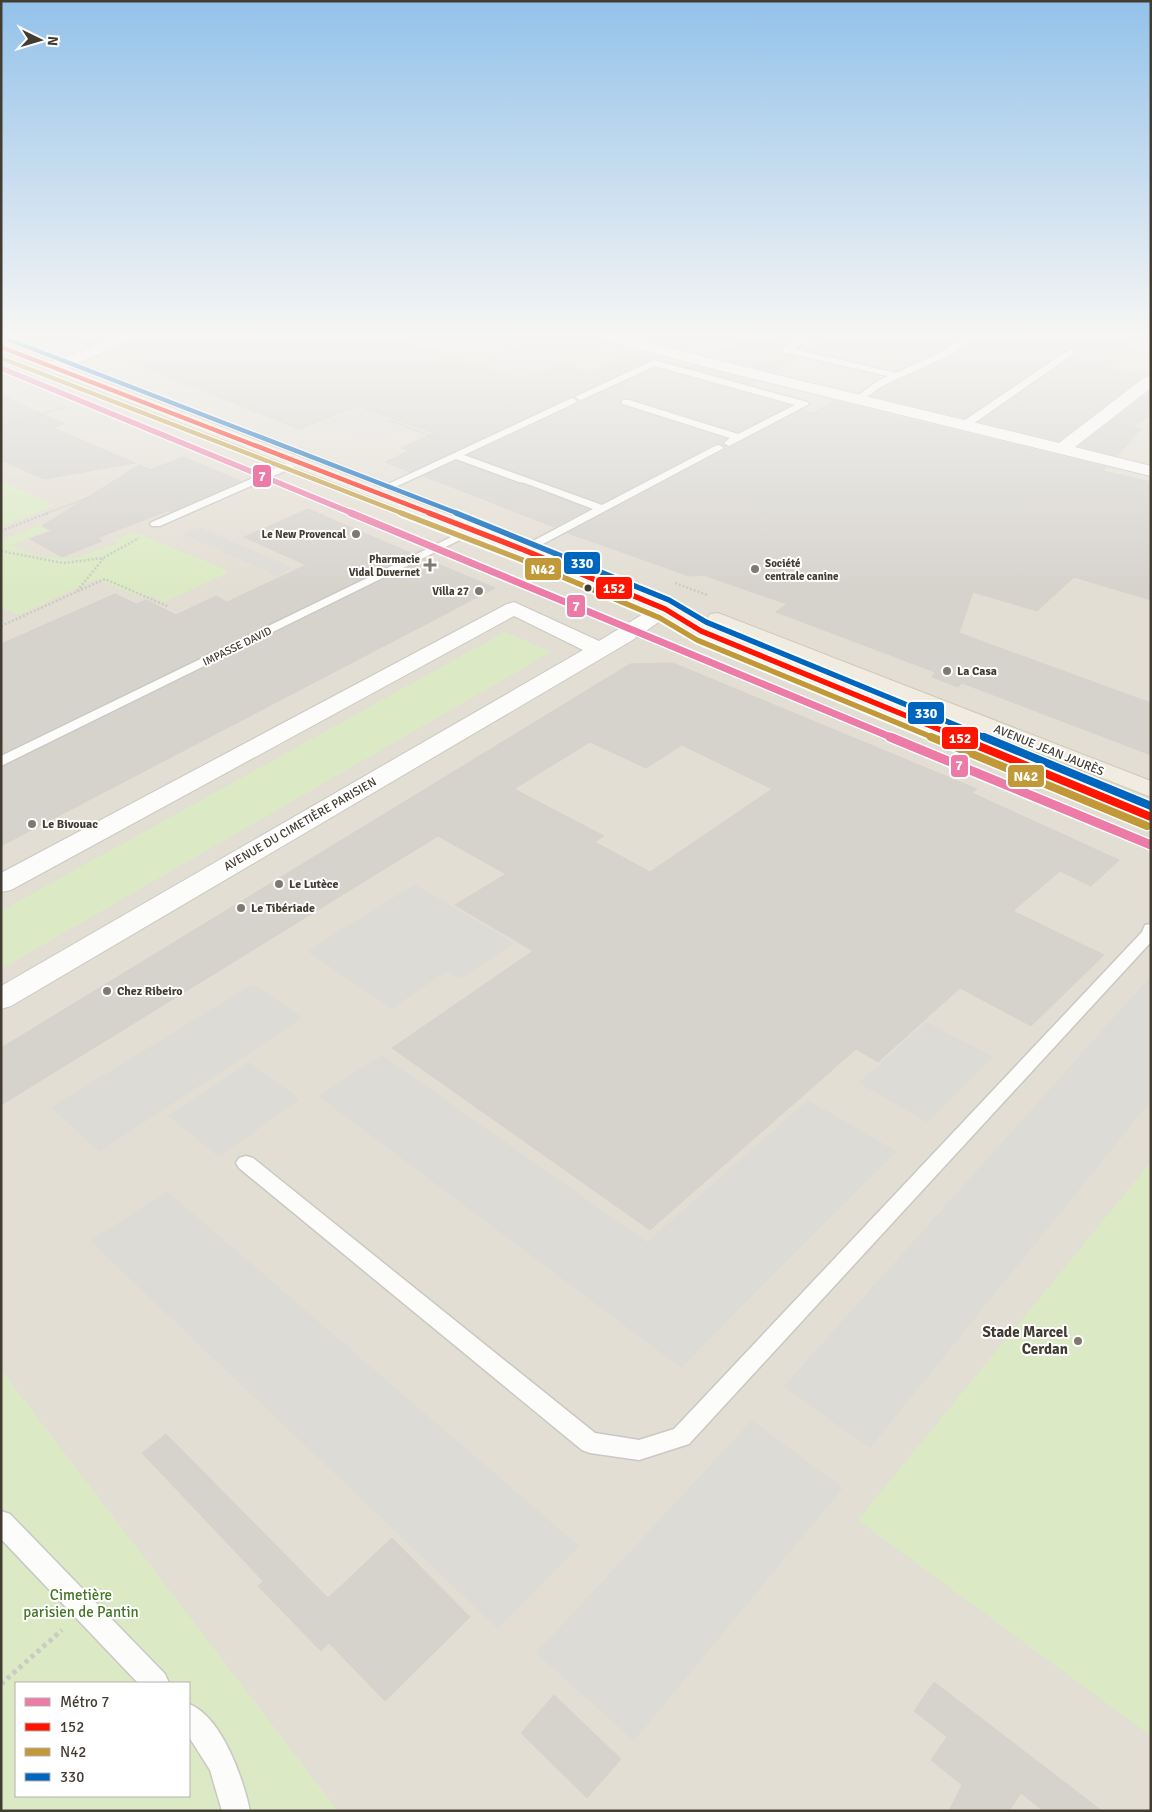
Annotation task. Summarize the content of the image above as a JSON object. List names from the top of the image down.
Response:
{
  "streets": {
    "main road": ["AVENUE JEAN JAURÈS"],
    "street": ["AVENUE DU CIMETIÈRE PARISIEN"],
    "lane": ["IMPASSE DAVID"]
  },
  "crossings": [
    ["IMPASSE DAVID", "AVENUE JEAN JAURÈS"],
    ["AVENUE JEAN JAURÈS", "AVENUE DU CIMETIÈRE PARISIEN"]
  ],
  "parks": ["Cimetière parisien de Pantin"],
  "places": {
    "other": [
      "Le New Provencal",
      "Société centrale canine",
      "Villa 27",
      "La Casa",
      "Le Bivouac",
      "Le Lutèce",
      "Le Tibériade",
      "Chez Ribeiro",
      "Stade Marcel Cerdan"
    ],
    "health": ["Pharmacie Vidal Duvernet"]
  },
  "lines": [
    "metro line 7",
    "transit line 152",
    "transit line N42",
    "transit line 330"
  ],
  "legend": [
    "Métro 7",
    "152",
    "N42",
    "330"
  ],
  "north": "right"
}
